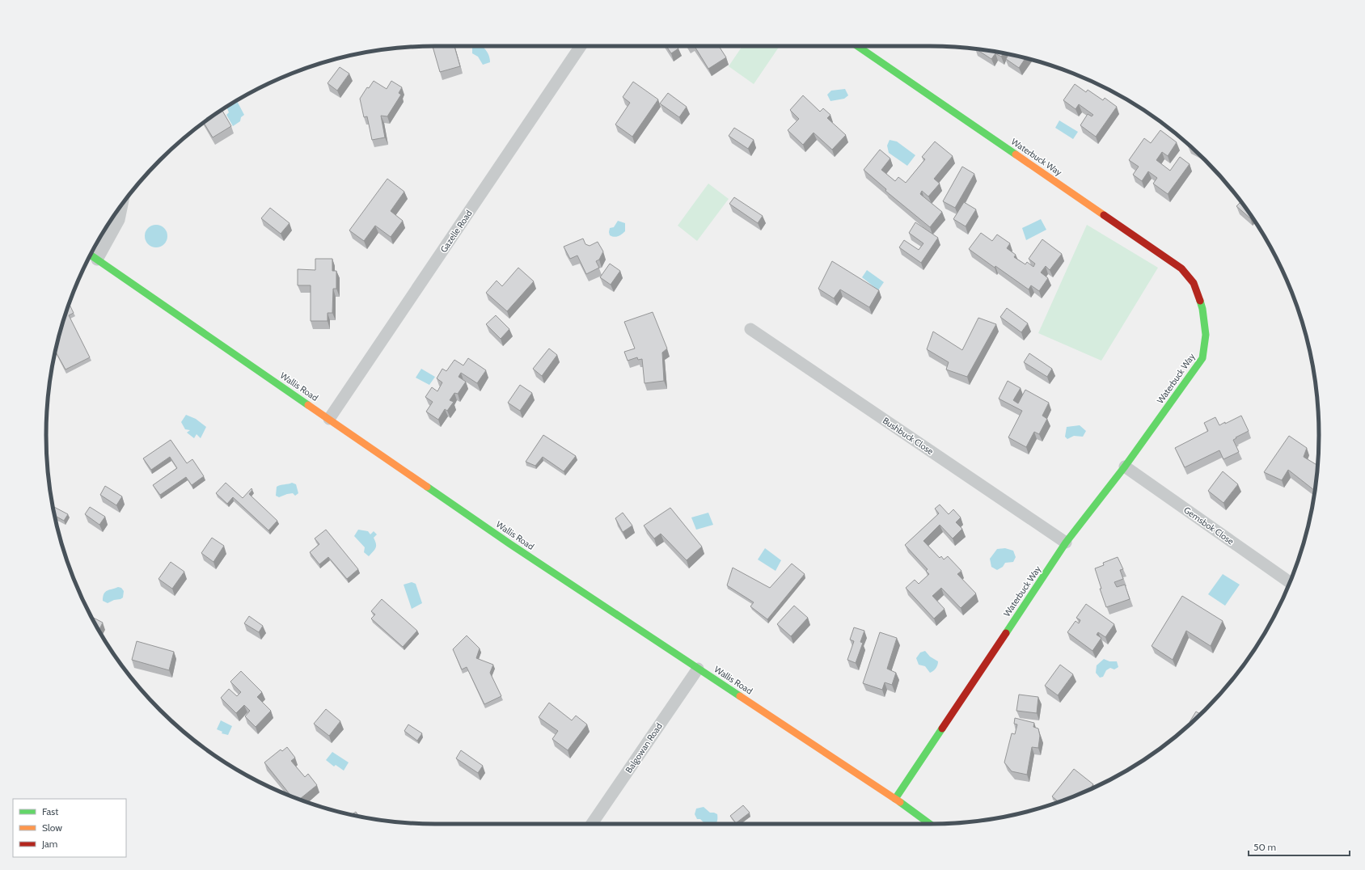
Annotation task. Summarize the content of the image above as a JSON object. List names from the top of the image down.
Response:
{
  "streets": {
    "street": [
      "Waterbuck Way",
      "Gazelle Road",
      "Wallis Road",
      "Bushbuck Close",
      "Gemsbok Close",
      "Balgowan Road"
    ]
  },
  "crossings": [
    ["Waterbuck Way", "Wallis Road"],
    ["Waterbuck Way", "Bushbuck Close"],
    ["Waterbuck Way", "Gemsbok Close"],
    ["Gazelle Road", "Wallis Road"],
    ["Wallis Road", "Balgowan Road"]
  ],
  "legend": ["Fast", "Slow", "Jam"],
  "scale_bar": "50 m"
}
